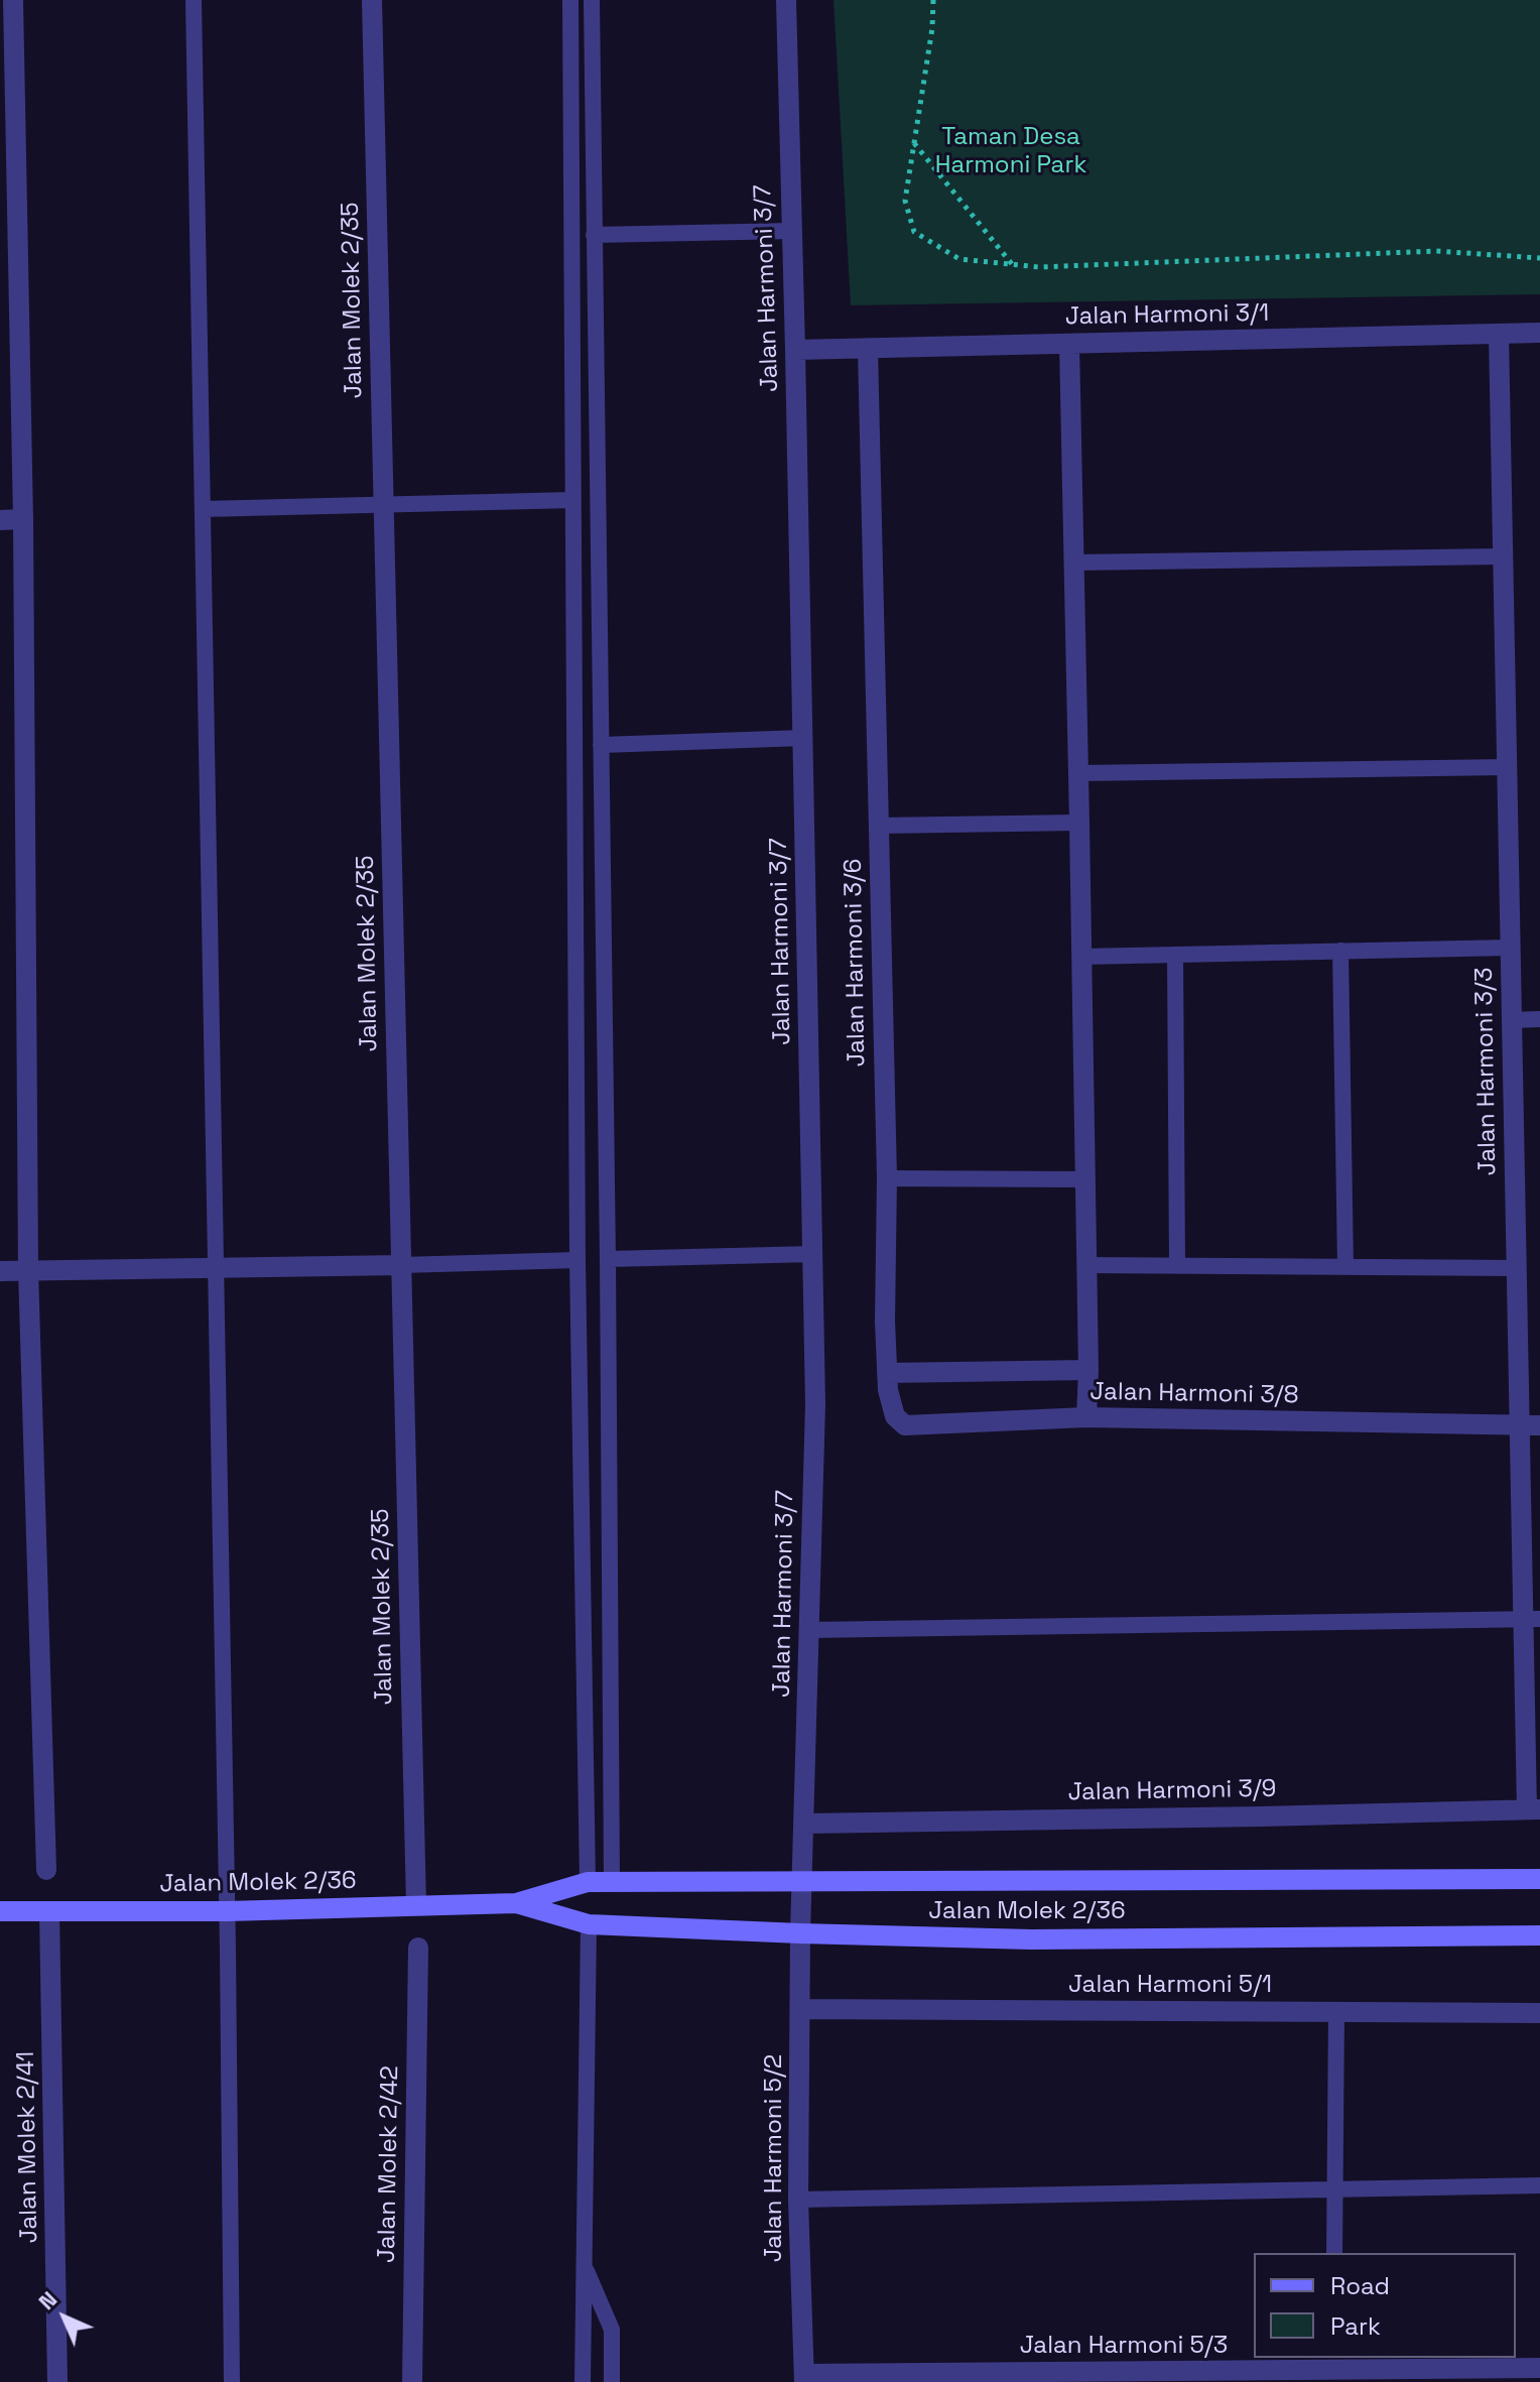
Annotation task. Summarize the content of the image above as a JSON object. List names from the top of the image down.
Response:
{
  "streets": {
    "street": [
      "Jalan Harmoni 3/7",
      "Jalan Molek 2/35",
      "Jalan Harmoni 3/1",
      "Jalan Harmoni 3/6",
      "Jalan Harmoni 3/3",
      "Jalan Harmoni 3/8",
      "Jalan Harmoni 3/9",
      "Jalan Molek 2/36",
      "Jalan Harmoni 5/1",
      "Jalan Molek 2/41",
      "Jalan Harmoni 5/2",
      "Jalan Molek 2/42",
      "Jalan Harmoni 5/3"
    ]
  },
  "crossings": [
    ["Jalan Harmoni 3/7", "Jalan Harmoni 3/1"],
    ["Jalan Harmoni 3/7", "Jalan Harmoni 3/9"],
    ["Jalan Harmoni 3/7", "Jalan Molek 2/36"],
    ["Jalan Harmoni 3/7", "Jalan Harmoni 5/2"],
    ["Jalan Molek 2/35", "Jalan Molek 2/36"],
    ["Jalan Harmoni 3/1", "Jalan Harmoni 3/6"],
    ["Jalan Harmoni 3/1", "Jalan Harmoni 3/3"],
    ["Jalan Harmoni 3/6", "Jalan Harmoni 3/8"],
    ["Jalan Harmoni 3/3", "Jalan Harmoni 3/8"],
    ["Jalan Harmoni 3/3", "Jalan Harmoni 3/9"],
    ["Jalan Molek 2/36", "Jalan Molek 2/41"],
    ["Jalan Molek 2/36", "Jalan Harmoni 5/2"],
    ["Jalan Harmoni 5/1", "Jalan Harmoni 5/2"],
    ["Jalan Harmoni 5/2", "Jalan Harmoni 5/3"]
  ],
  "parks": ["Taman Desa Harmoni Park"],
  "legend": ["Road", "Park"],
  "north": "top left"
}
